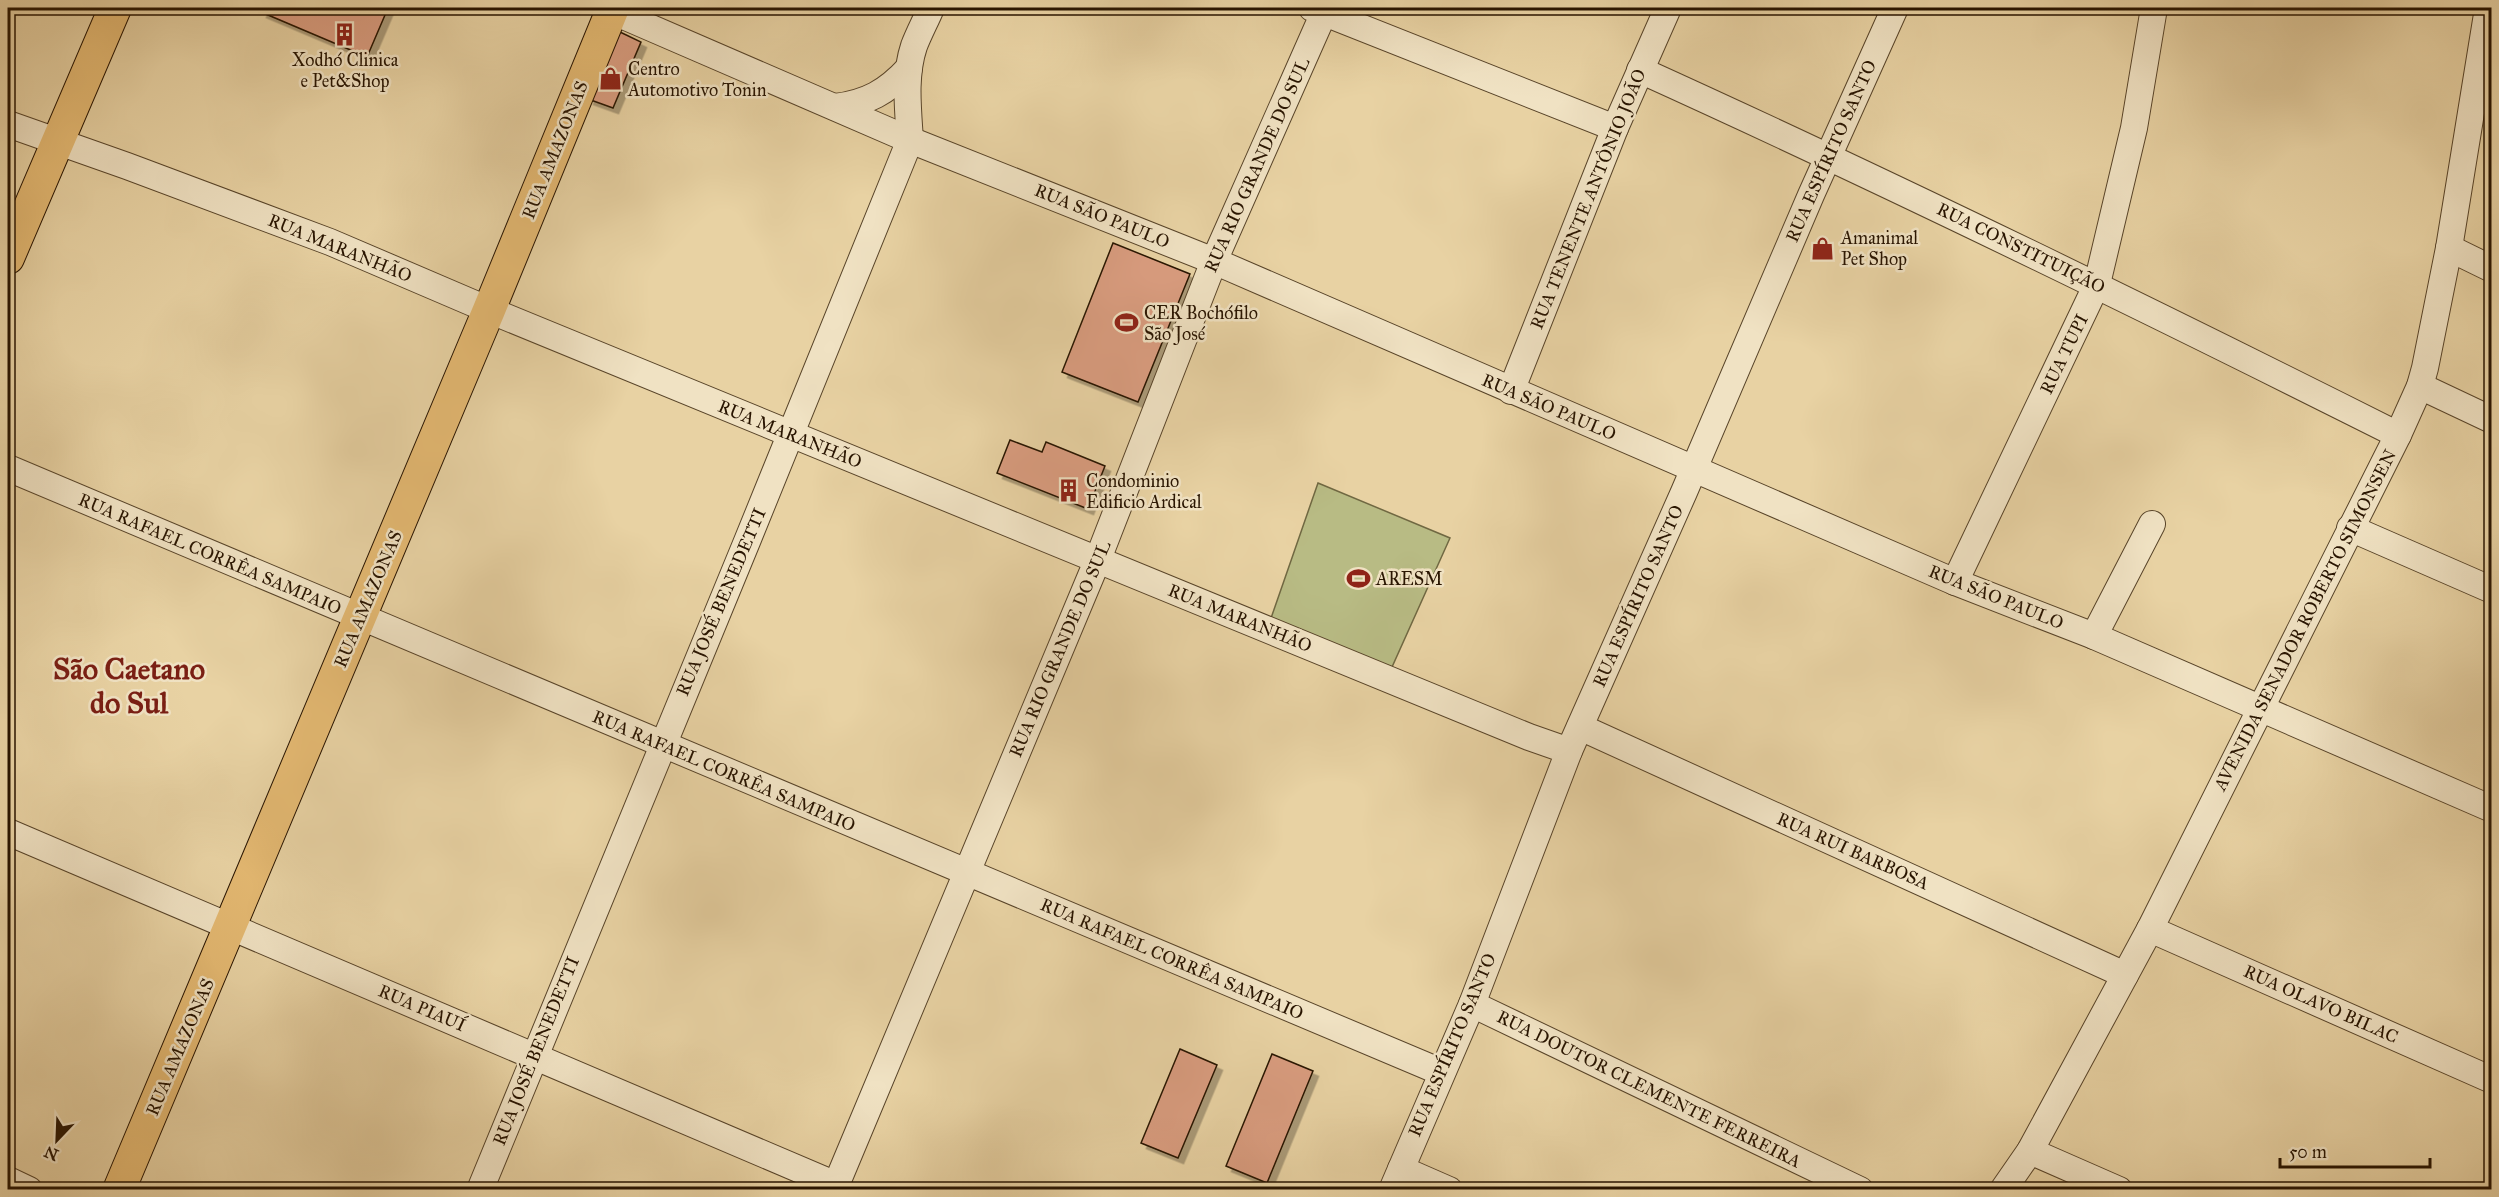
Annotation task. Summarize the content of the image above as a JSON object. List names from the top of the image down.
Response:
{
  "streets": {
    "main road": ["RUA AMAZONAS"],
    "street": [
      "RUA ESPÍRITO SANTO",
      "RUA RIO GRANDE DO SUL",
      "RUA TENENTE ANTÔNIO JOÃO",
      "RUA SÃO PAULO",
      "RUA MARANHÃO",
      "RUA CONSTITUIÇÃO",
      "RUA TUPI",
      "RUA RAFAEL CORRÊA SAMPAIO",
      "RUA JOSÉ BENEDETTI",
      "AVENIDA SENADOR ROBERTO SIMONSEN",
      "RUA RUI BARBOSA",
      "RUA OLAVO BILAC",
      "RUA PIAUÍ",
      "RUA DOUTOR CLEMENTE FERREIRA"
    ]
  },
  "crossings": [
    ["RUA AMAZONAS", "RUA SÃO PAULO"],
    ["RUA AMAZONAS", "RUA MARANHÃO"],
    ["RUA AMAZONAS", "RUA RAFAEL CORRÊA SAMPAIO"],
    ["RUA AMAZONAS", "RUA PIAUÍ"],
    ["RUA ESPÍRITO SANTO", "RUA SÃO PAULO"],
    ["RUA ESPÍRITO SANTO", "RUA MARANHÃO"],
    ["RUA ESPÍRITO SANTO", "RUA CONSTITUIÇÃO"],
    ["RUA ESPÍRITO SANTO", "RUA RAFAEL CORRÊA SAMPAIO"],
    ["RUA ESPÍRITO SANTO", "RUA RUI BARBOSA"],
    ["RUA ESPÍRITO SANTO", "RUA DOUTOR CLEMENTE FERREIRA"],
    ["RUA RIO GRANDE DO SUL", "RUA SÃO PAULO"],
    ["RUA RIO GRANDE DO SUL", "RUA MARANHÃO"],
    ["RUA RIO GRANDE DO SUL", "RUA RAFAEL CORRÊA SAMPAIO"],
    ["RUA RIO GRANDE DO SUL", "RUA PIAUÍ"],
    ["RUA TENENTE ANTÔNIO JOÃO", "RUA SÃO PAULO"],
    ["RUA TENENTE ANTÔNIO JOÃO", "RUA CONSTITUIÇÃO"],
    ["RUA SÃO PAULO", "RUA TUPI"],
    ["RUA SÃO PAULO", "RUA JOSÉ BENEDETTI"],
    ["RUA SÃO PAULO", "AVENIDA SENADOR ROBERTO SIMONSEN"],
    ["RUA MARANHÃO", "RUA JOSÉ BENEDETTI"],
    ["RUA CONSTITUIÇÃO", "RUA TUPI"],
    ["RUA CONSTITUIÇÃO", "AVENIDA SENADOR ROBERTO SIMONSEN"],
    ["RUA RAFAEL CORRÊA SAMPAIO", "RUA JOSÉ BENEDETTI"],
    ["RUA JOSÉ BENEDETTI", "RUA PIAUÍ"],
    ["AVENIDA SENADOR ROBERTO SIMONSEN", "RUA RUI BARBOSA"],
    ["AVENIDA SENADOR ROBERTO SIMONSEN", "RUA OLAVO BILAC"]
  ],
  "districts": ["São Caetano do Sul"],
  "places": {
    "building": ["Xodhó Clinica e Pet&Shop", "Condominio Edificio Ardical"],
    "shop": ["Centro Automotivo Tonin", "Amanimal Pet Shop"],
    "sports": ["CER Bochófilo São José", "ARESM"]
  },
  "scale_bar": "50 m",
  "north": "bottom left"
}
